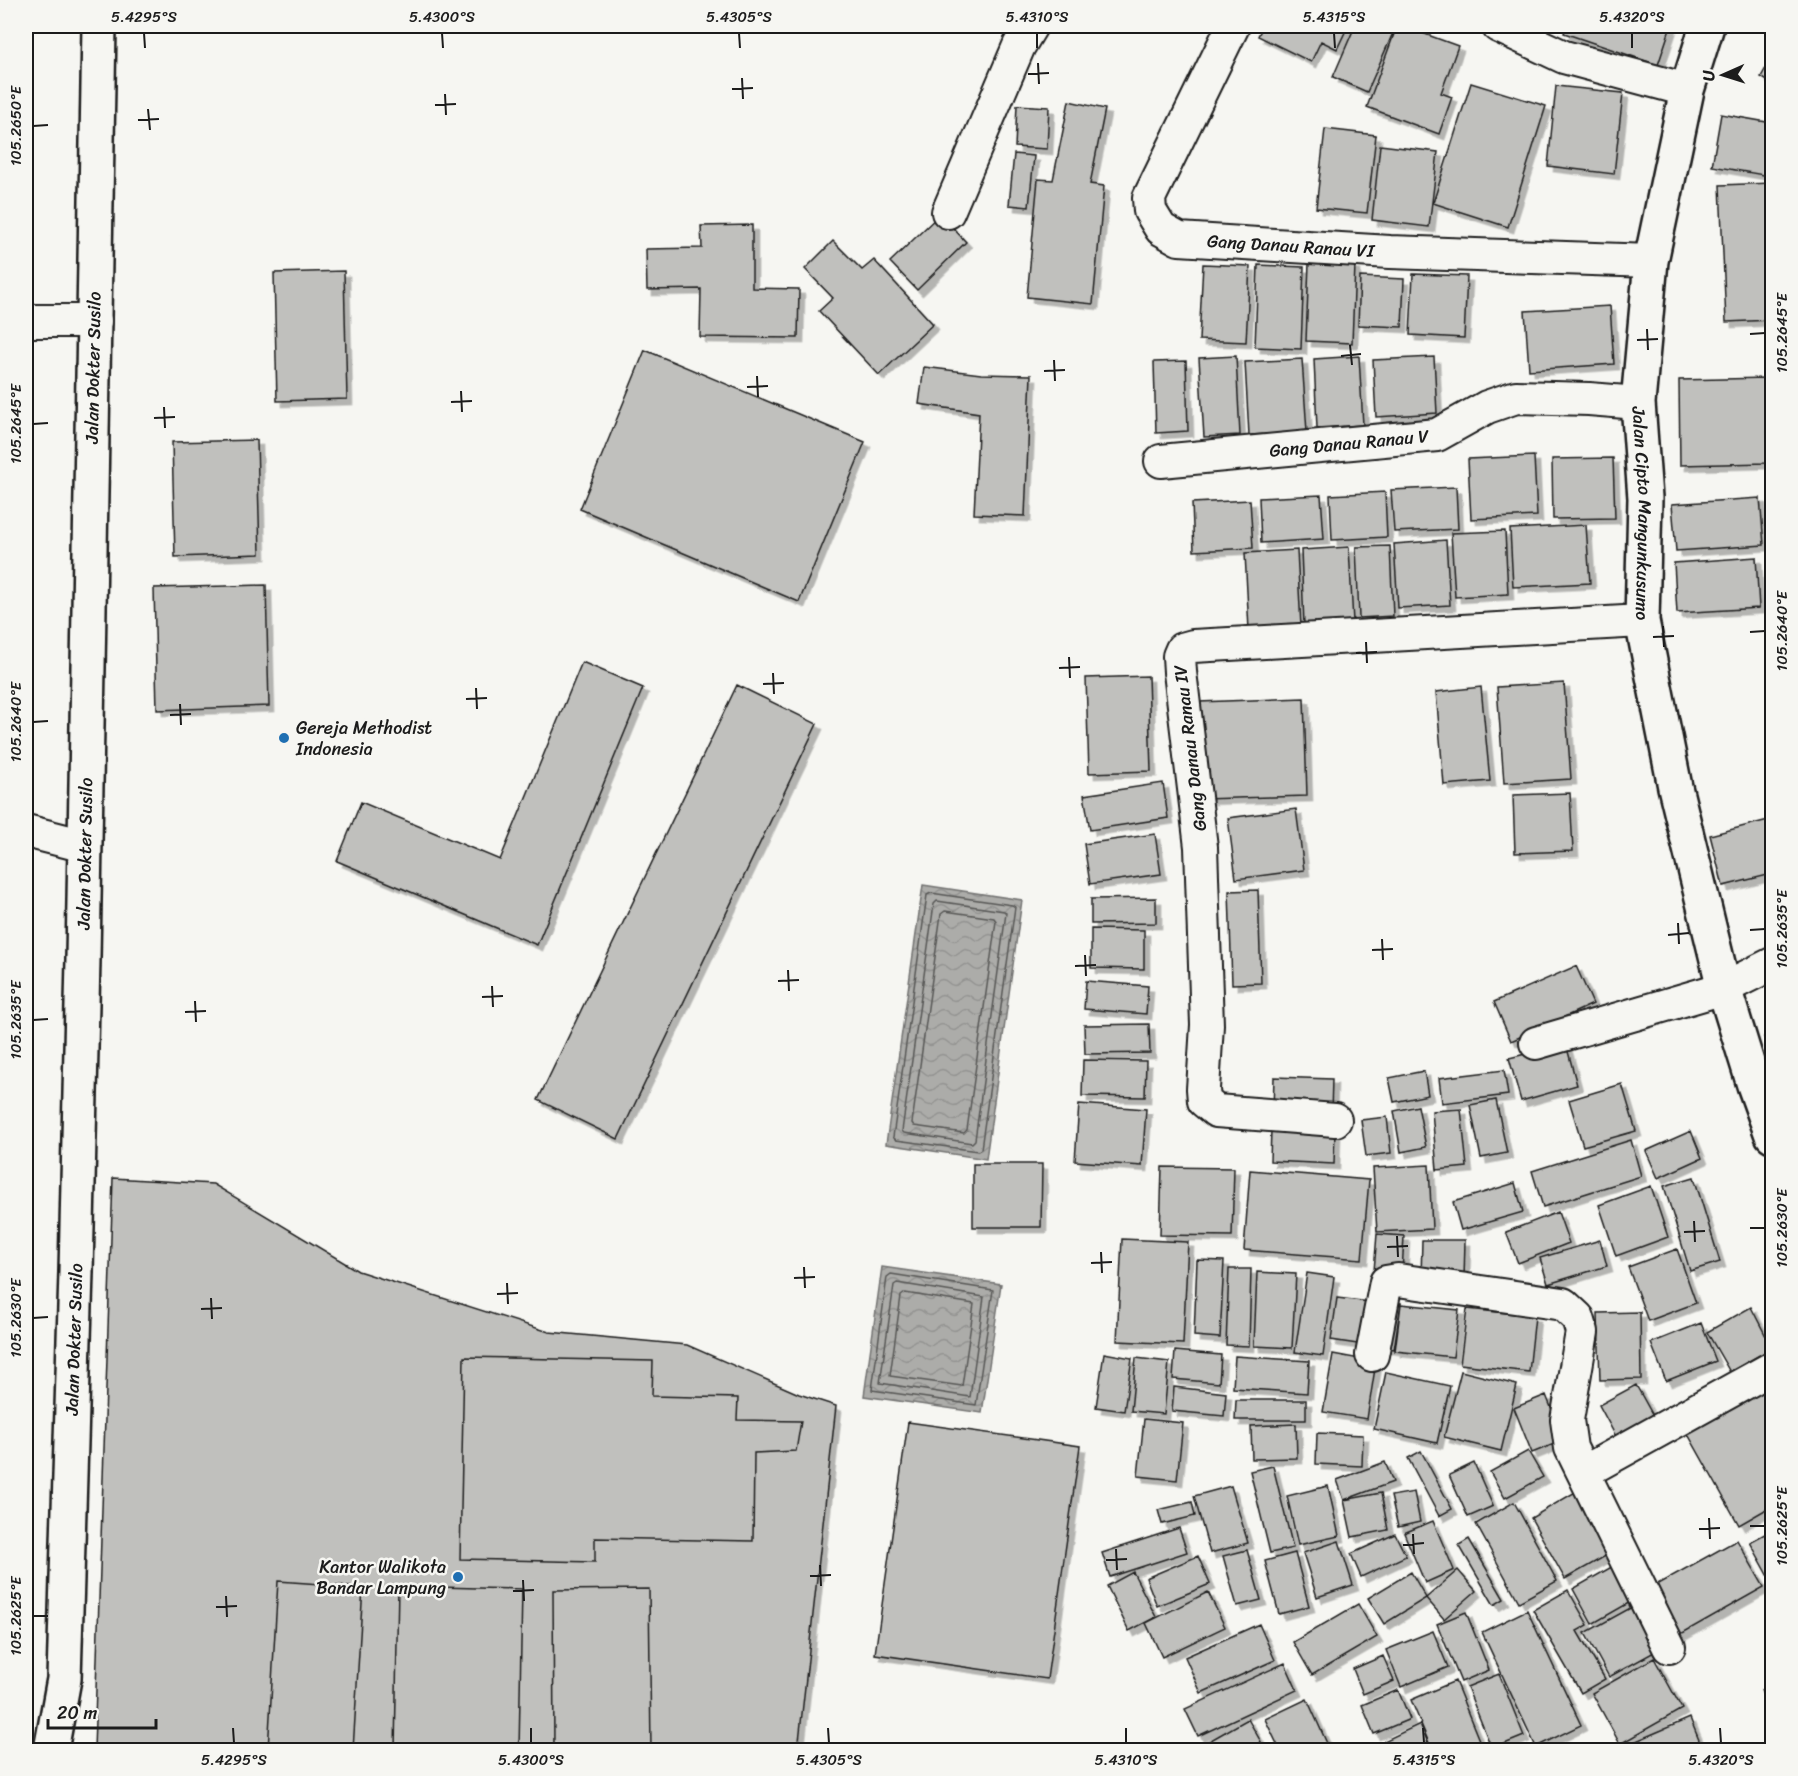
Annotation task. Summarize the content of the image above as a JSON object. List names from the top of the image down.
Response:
{
  "streets": {
    "main road": ["Jalan Dokter Susilo", "Jalan Cipto Mangunkusumo"],
    "street": ["Gang Danau Ranau VI", "Gang Danau Ranau V", "Gang Danau Ranau IV"]
  },
  "crossings": [
    ["Gang Danau Ranau VI", "Jalan Cipto Mangunkusumo"],
    ["Gang Danau Ranau V", "Jalan Cipto Mangunkusumo"],
    ["Jalan Cipto Mangunkusumo", "Gang Danau Ranau IV"]
  ],
  "places": ["Gereja Methodist Indonesia", "Kantor Walikota Bandar Lampung"],
  "scale_bar": "20 m",
  "north": "left",
  "coordinates": [
    "5.4295°S",
    "5.4300°S",
    "5.4305°S",
    "5.4310°S",
    "5.4315°S",
    "5.4320°S",
    "105.2650°E",
    "105.2645°E",
    "105.2640°E",
    "105.2635°E",
    "105.2630°E",
    "105.2625°E"
  ]
}
